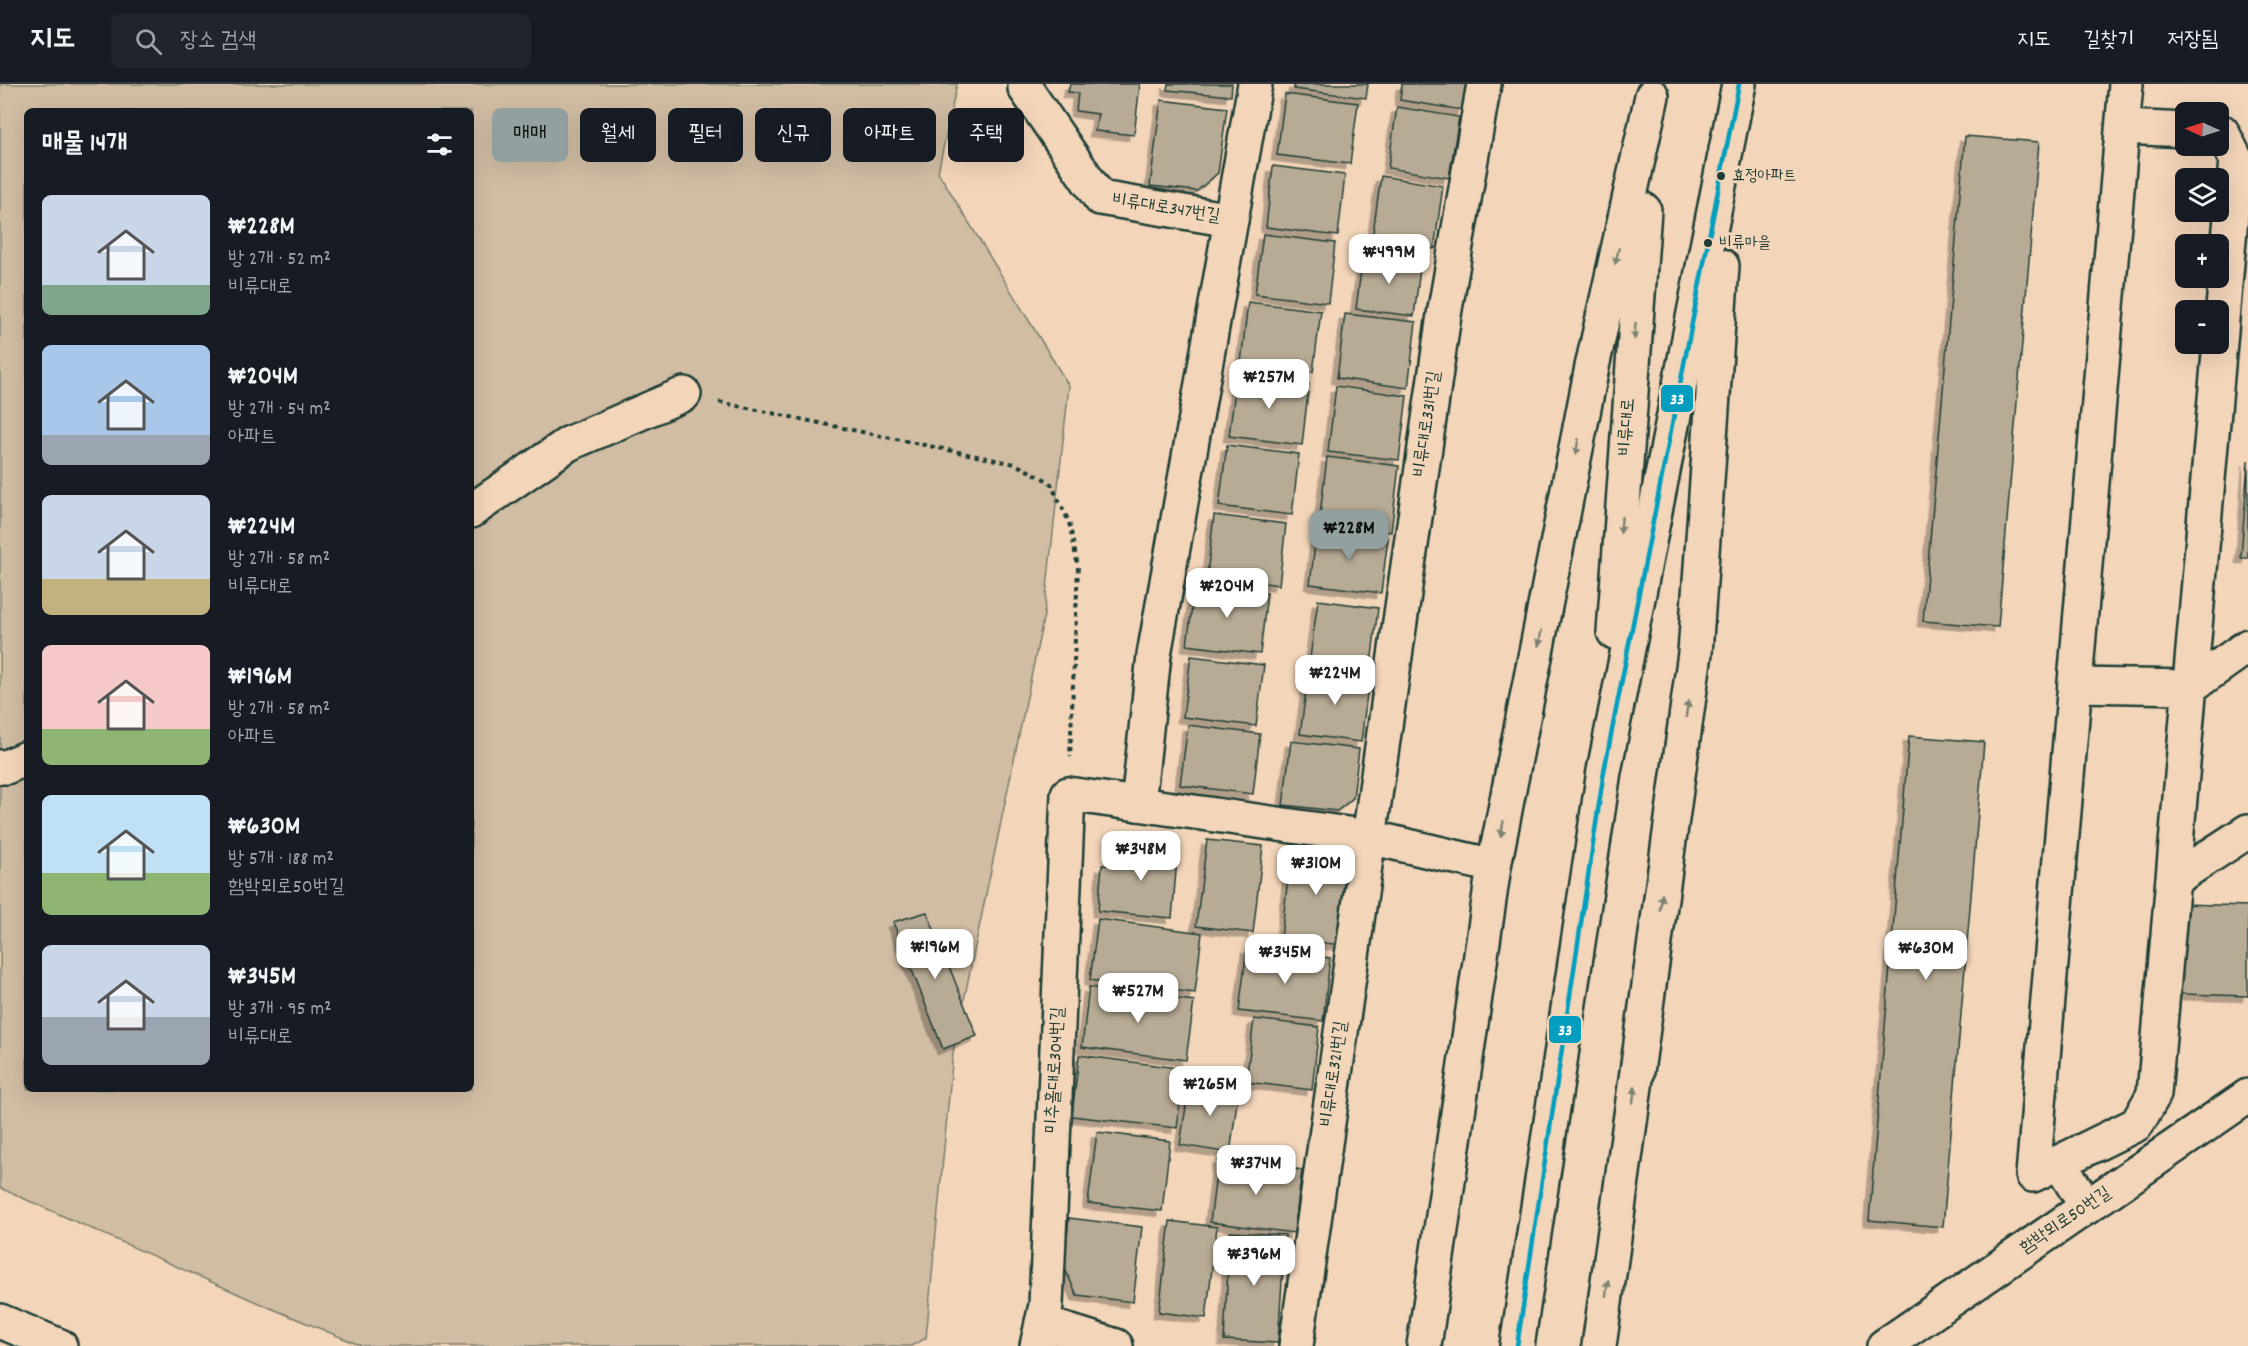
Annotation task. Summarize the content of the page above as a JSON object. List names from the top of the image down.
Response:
{
  "streets": {
    "main road": [
      "비류대로347번길",
      "비류대로331번길",
      "비류대로",
      "미추홀대로304번길",
      "비류대로321번길",
      "함박뫼로50번길"
    ]
  },
  "crossings": [
    ["비류대로331번길", "비류대로321번길"]
  ],
  "places": ["효정아파트", "비류마을"],
  "lines": ["transit line 33"],
  "north": "left",
  "page": {
    "header": "지도",
    "search": "장소 검색",
    "nav": ["지도", "길찾기", "저장됨"],
    "map_buttons": ["+", "−"],
    "chip": [
      "매매",
      "월세",
      "필터",
      "신규",
      "아파트",
      "주택"
    ],
    "heading": "매물 14개",
    "list": [
      {
        "name": "₩228M",
        "note": "방 2개 · 52 m² · 비류대로"
      },
      {
        "name": "₩204M",
        "note": "방 2개 · 54 m² · 아파트"
      },
      {
        "name": "₩224M",
        "note": "방 2개 · 58 m² · 비류대로"
      },
      {
        "name": "₩196M",
        "note": "방 2개 · 58 m² · 아파트"
      },
      {
        "name": "₩630M",
        "note": "방 5개 · 188 m² · 함박뫼로50번길"
      },
      {
        "name": "₩345M",
        "note": "방 3개 · 95 m² · 비류대로"
      }
    ],
    "price": [
      "₩499M",
      "₩257M",
      "₩228M",
      "₩204M",
      "₩224M",
      "₩348M",
      "₩310M",
      "₩196M",
      "₩630M",
      "₩345M",
      "₩527M",
      "₩265M",
      "₩374M",
      "₩396M"
    ]
  }
}
